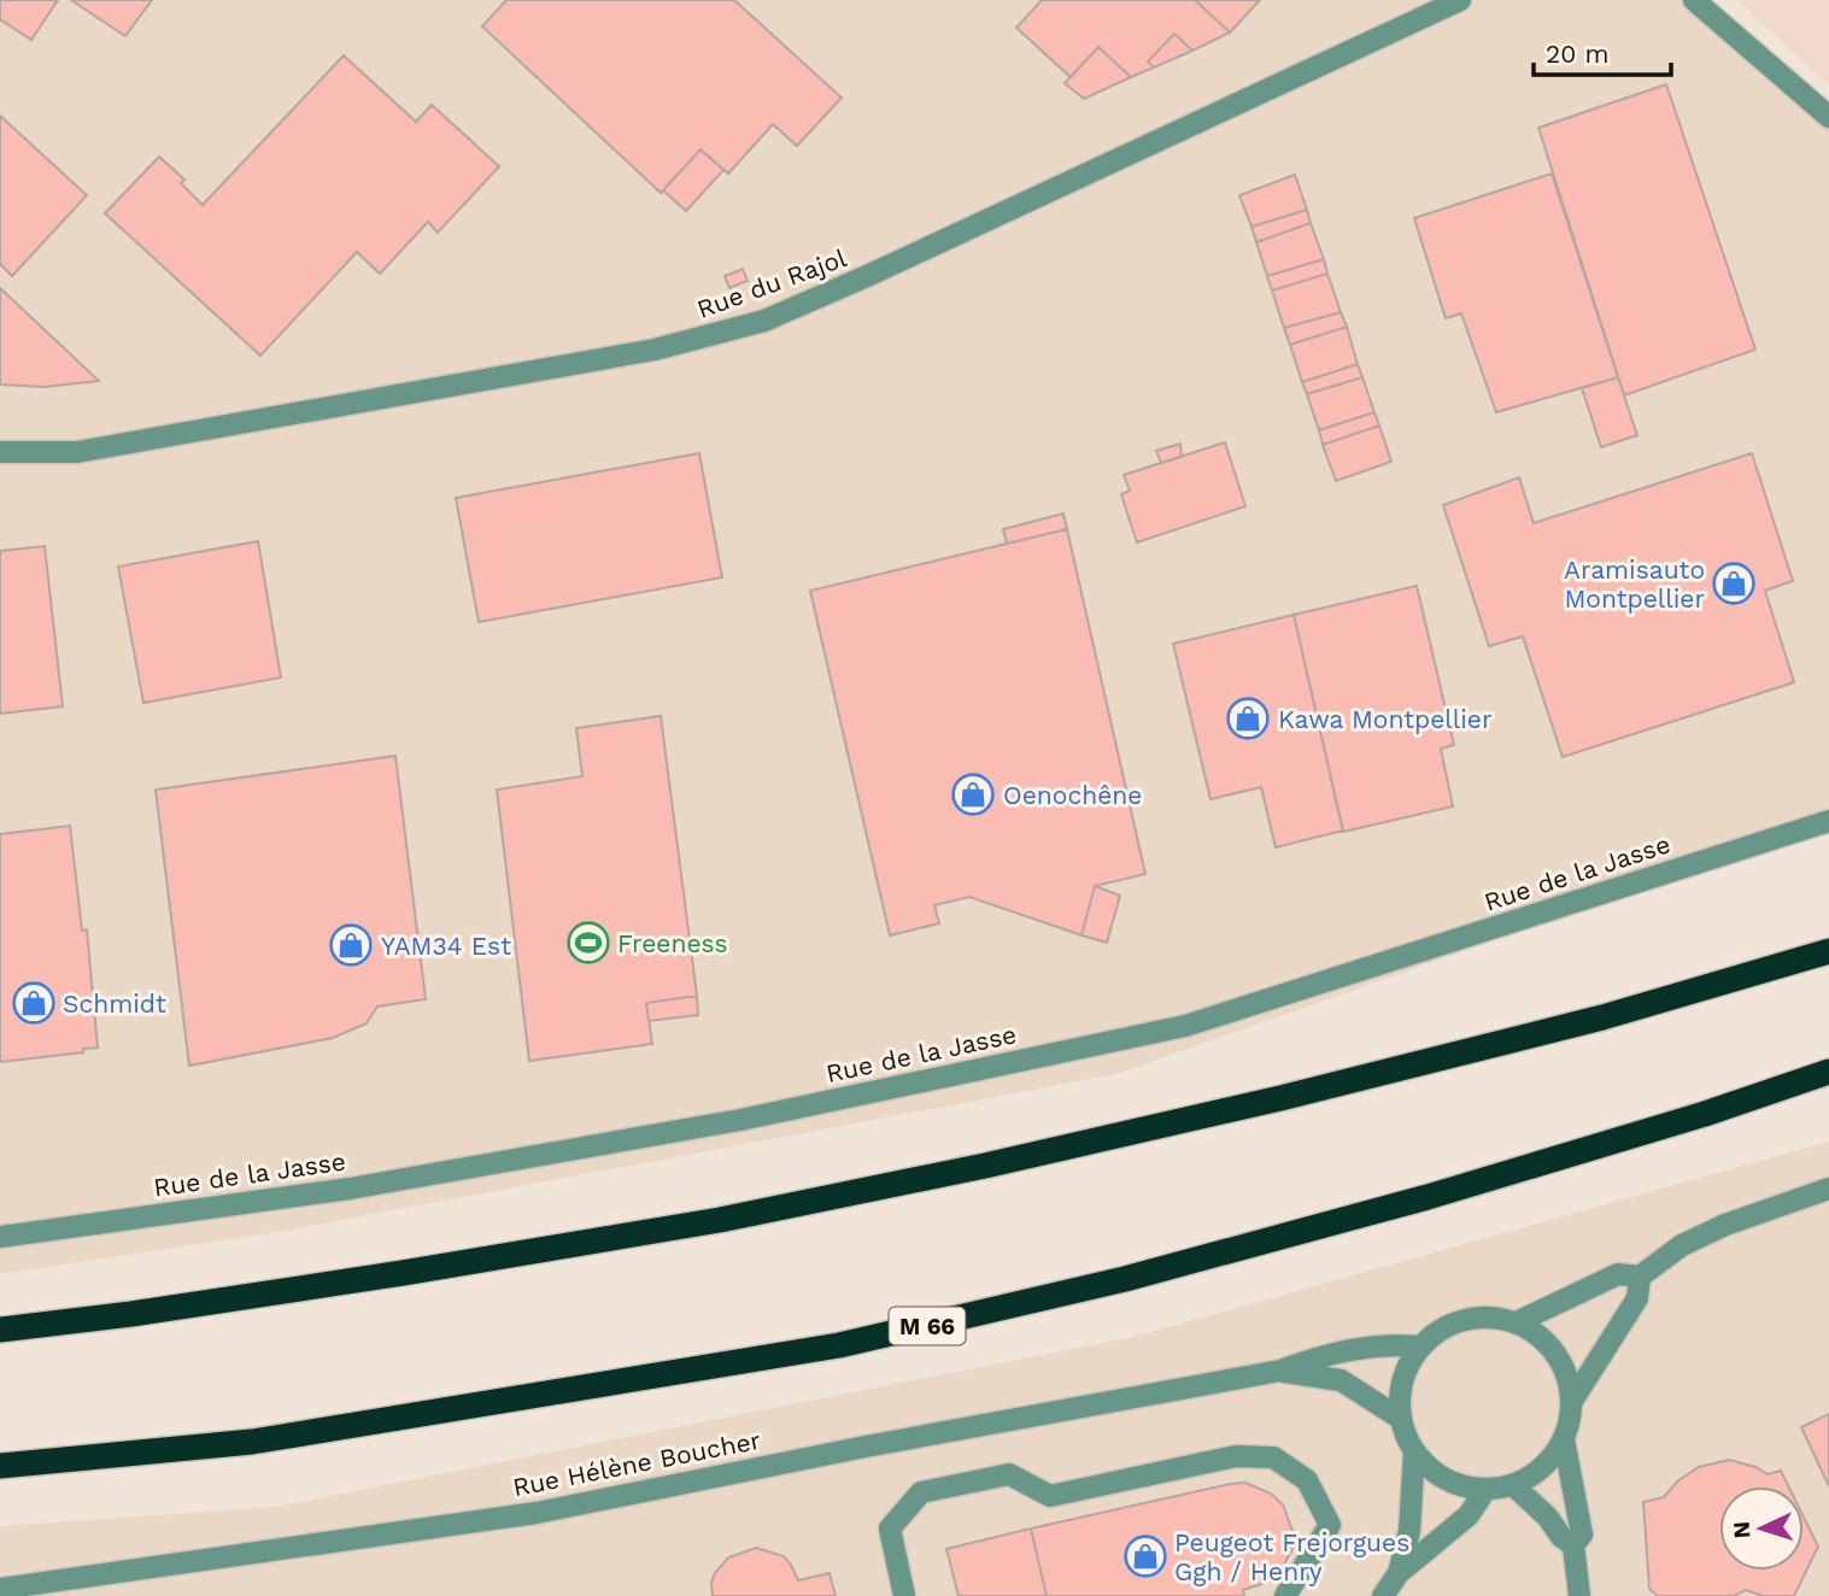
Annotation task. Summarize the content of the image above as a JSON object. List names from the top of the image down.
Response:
{
  "streets": {
    "highway": ["M 66"],
    "street": ["Rue du Rajol", "Rue de la Jasse", "Rue Hélène Boucher"]
  },
  "places": {
    "shop": [
      "Aramisauto Montpellier",
      "Kawa Montpellier",
      "Oenochêne",
      "YAM34 Est",
      "Schmidt",
      "Peugeot Frejorgues Ggh / Henry"
    ],
    "sports": ["Freeness"]
  },
  "scale_bar": "20 m",
  "north": "left"
}
